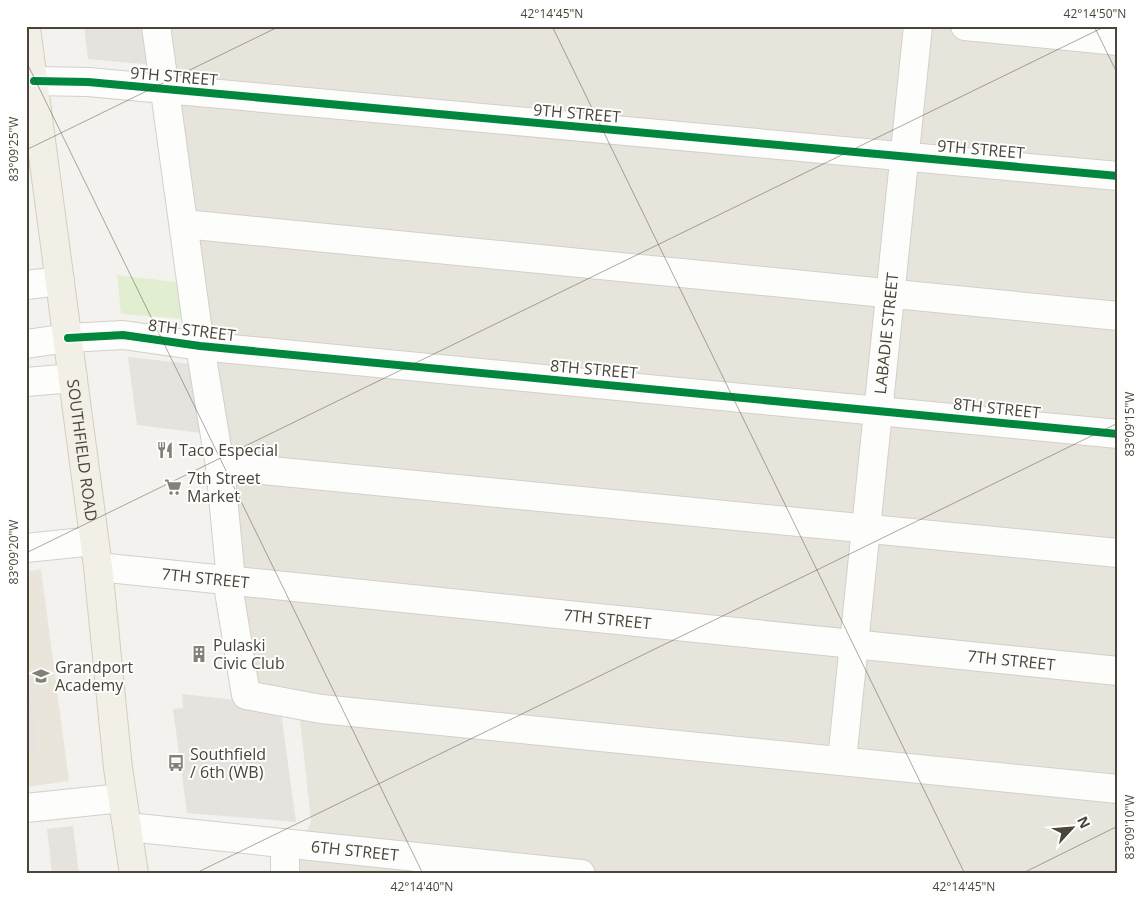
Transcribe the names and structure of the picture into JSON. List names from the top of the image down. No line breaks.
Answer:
{"streets":{"main road":["SOUTHFIELD ROAD"],"street":["9TH STREET","8TH STREET","LABADIE STREET","7TH STREET","6TH STREET"]},"crossings":[["9TH STREET","LABADIE STREET"],["9TH STREET","SOUTHFIELD ROAD"],["8TH STREET","LABADIE STREET"],["8TH STREET","SOUTHFIELD ROAD"],["LABADIE STREET","7TH STREET"],["SOUTHFIELD ROAD","7TH STREET"],["SOUTHFIELD ROAD","6TH STREET"]],"places":{"restaurant":["Taco Especial"],"supermarket":["7th Street Market"],"building":["Pulaski Civic Club"],"school or university":["Grandport Academy"],"bus stop":["Southfield / 6th (WB)"]},"north":"top right","coordinates":["42°14'45\"N","42°14'50\"N","83°09'25\"W","83°09'15\"W","83°09'20\"W","83°09'10\"W","42°14'40\"N"]}
